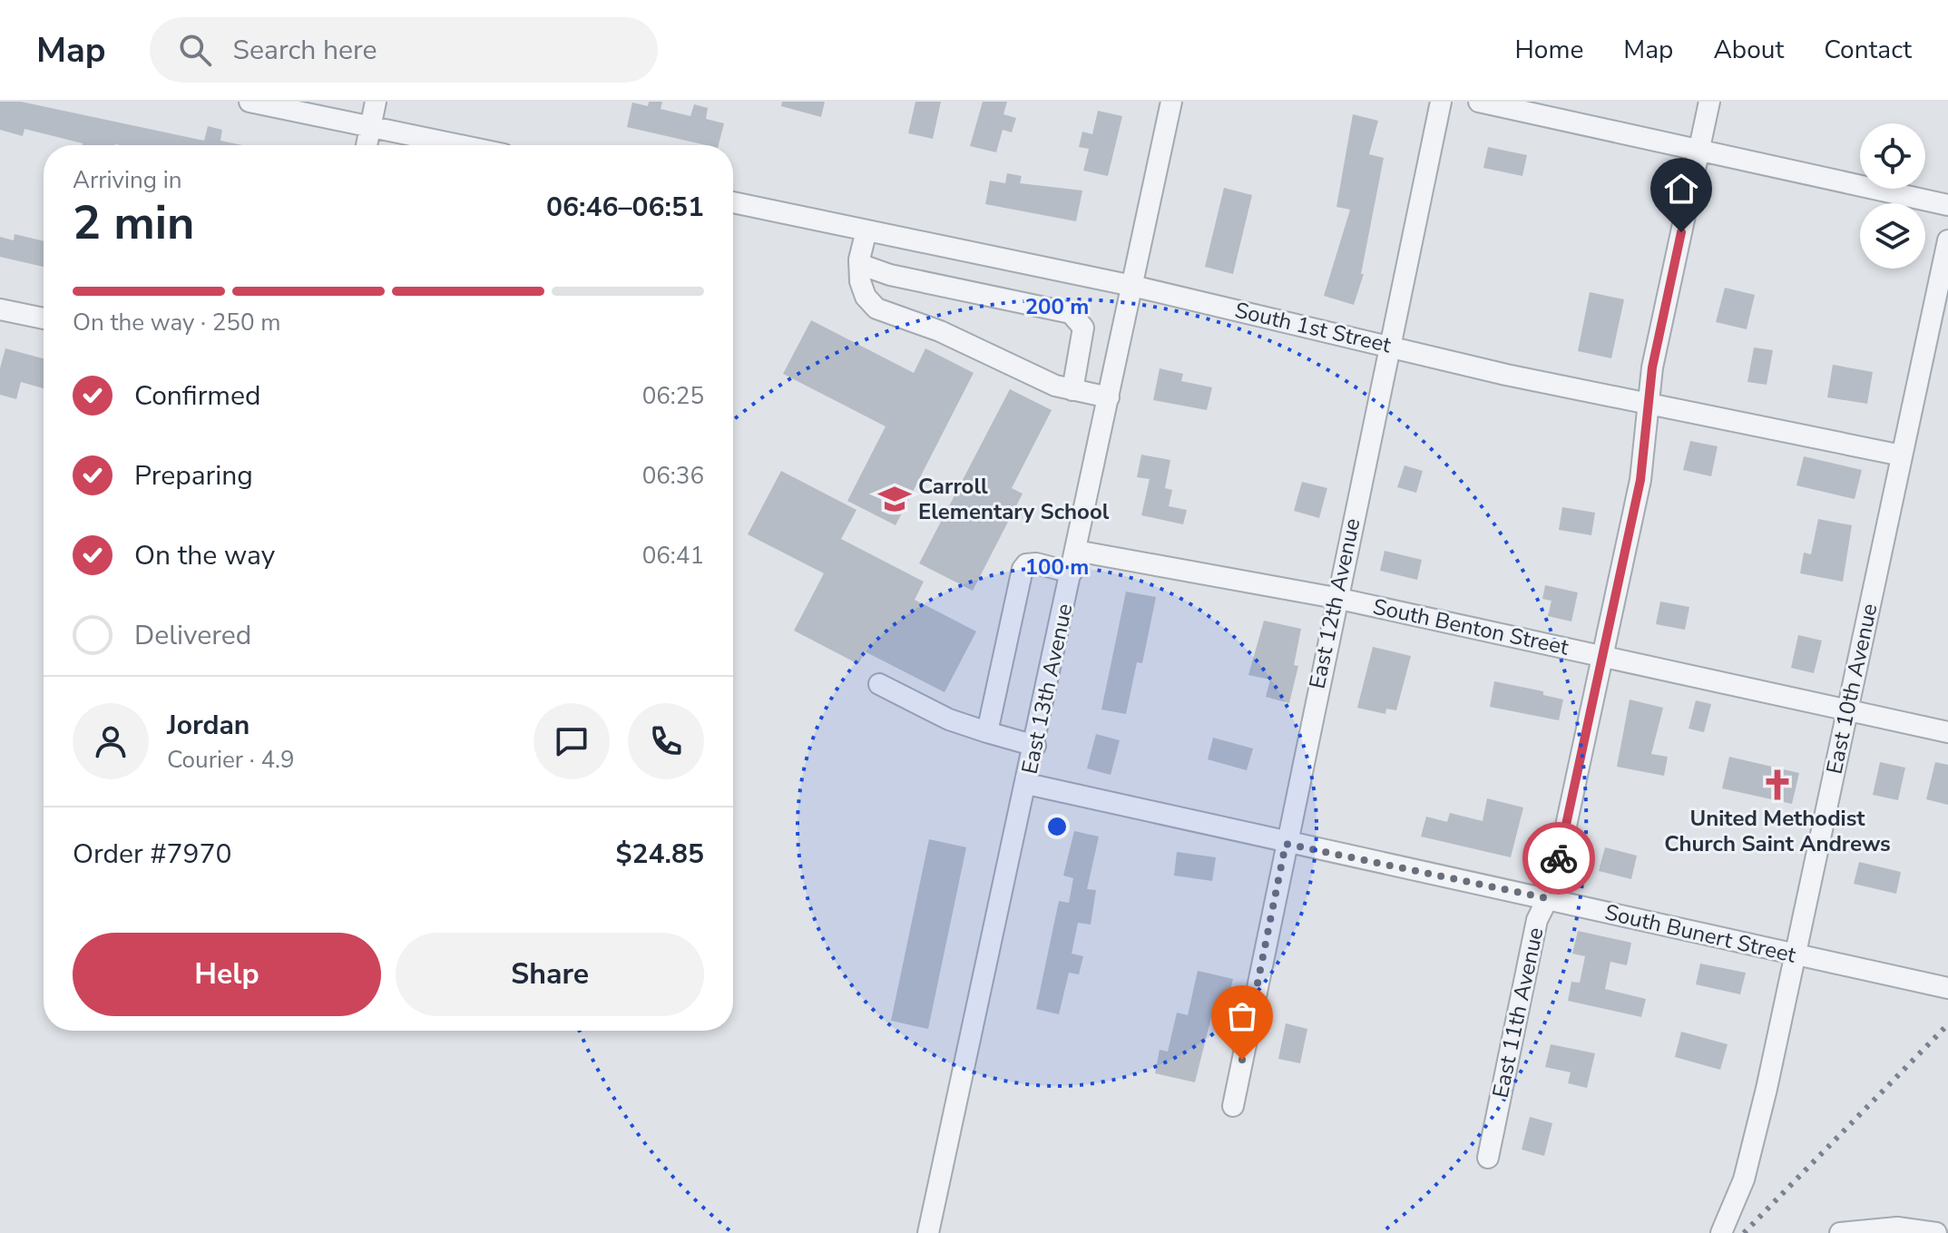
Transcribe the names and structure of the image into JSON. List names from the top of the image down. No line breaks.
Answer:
{"streets":{"street":["South 1st Street","East 12th Avenue","South Benton Street","East 13th Avenue","East 10th Avenue","South Bunert Street","East 11th Avenue"]},"crossings":[["South 1st Street","East 12th Avenue"],["South 1st Street","East 13th Avenue"],["South 1st Street","East 10th Avenue"],["South 1st Street","East 11th Avenue"],["East 12th Avenue","South Benton Street"],["East 12th Avenue","South Bunert Street"],["South Benton Street","East 13th Avenue"],["South Benton Street","East 10th Avenue"],["South Benton Street","East 11th Avenue"],["East 13th Avenue","South Bunert Street"],["East 10th Avenue","South Bunert Street"],["South Bunert Street","East 11th Avenue"]],"places":{"school or university":["Carroll Elementary School"],"church":["United Methodist Church Saint Andrews"]},"page":{"header":"Map","search":"Search here","nav":["Home","Map","About","Contact"],"heading":["2 min","Arriving in","06:46–06:51"],"panel":["Jordan","Courier · 4.9","Order #7970","$24.85"],"bar":"On the way · 250 m","list":[["Confirmed","06:25"],["Preparing","06:36"],["On the way","06:41"],"Delivered"],"buttons":["Help","Share"]},"rings":["200 m","100 m"]}
